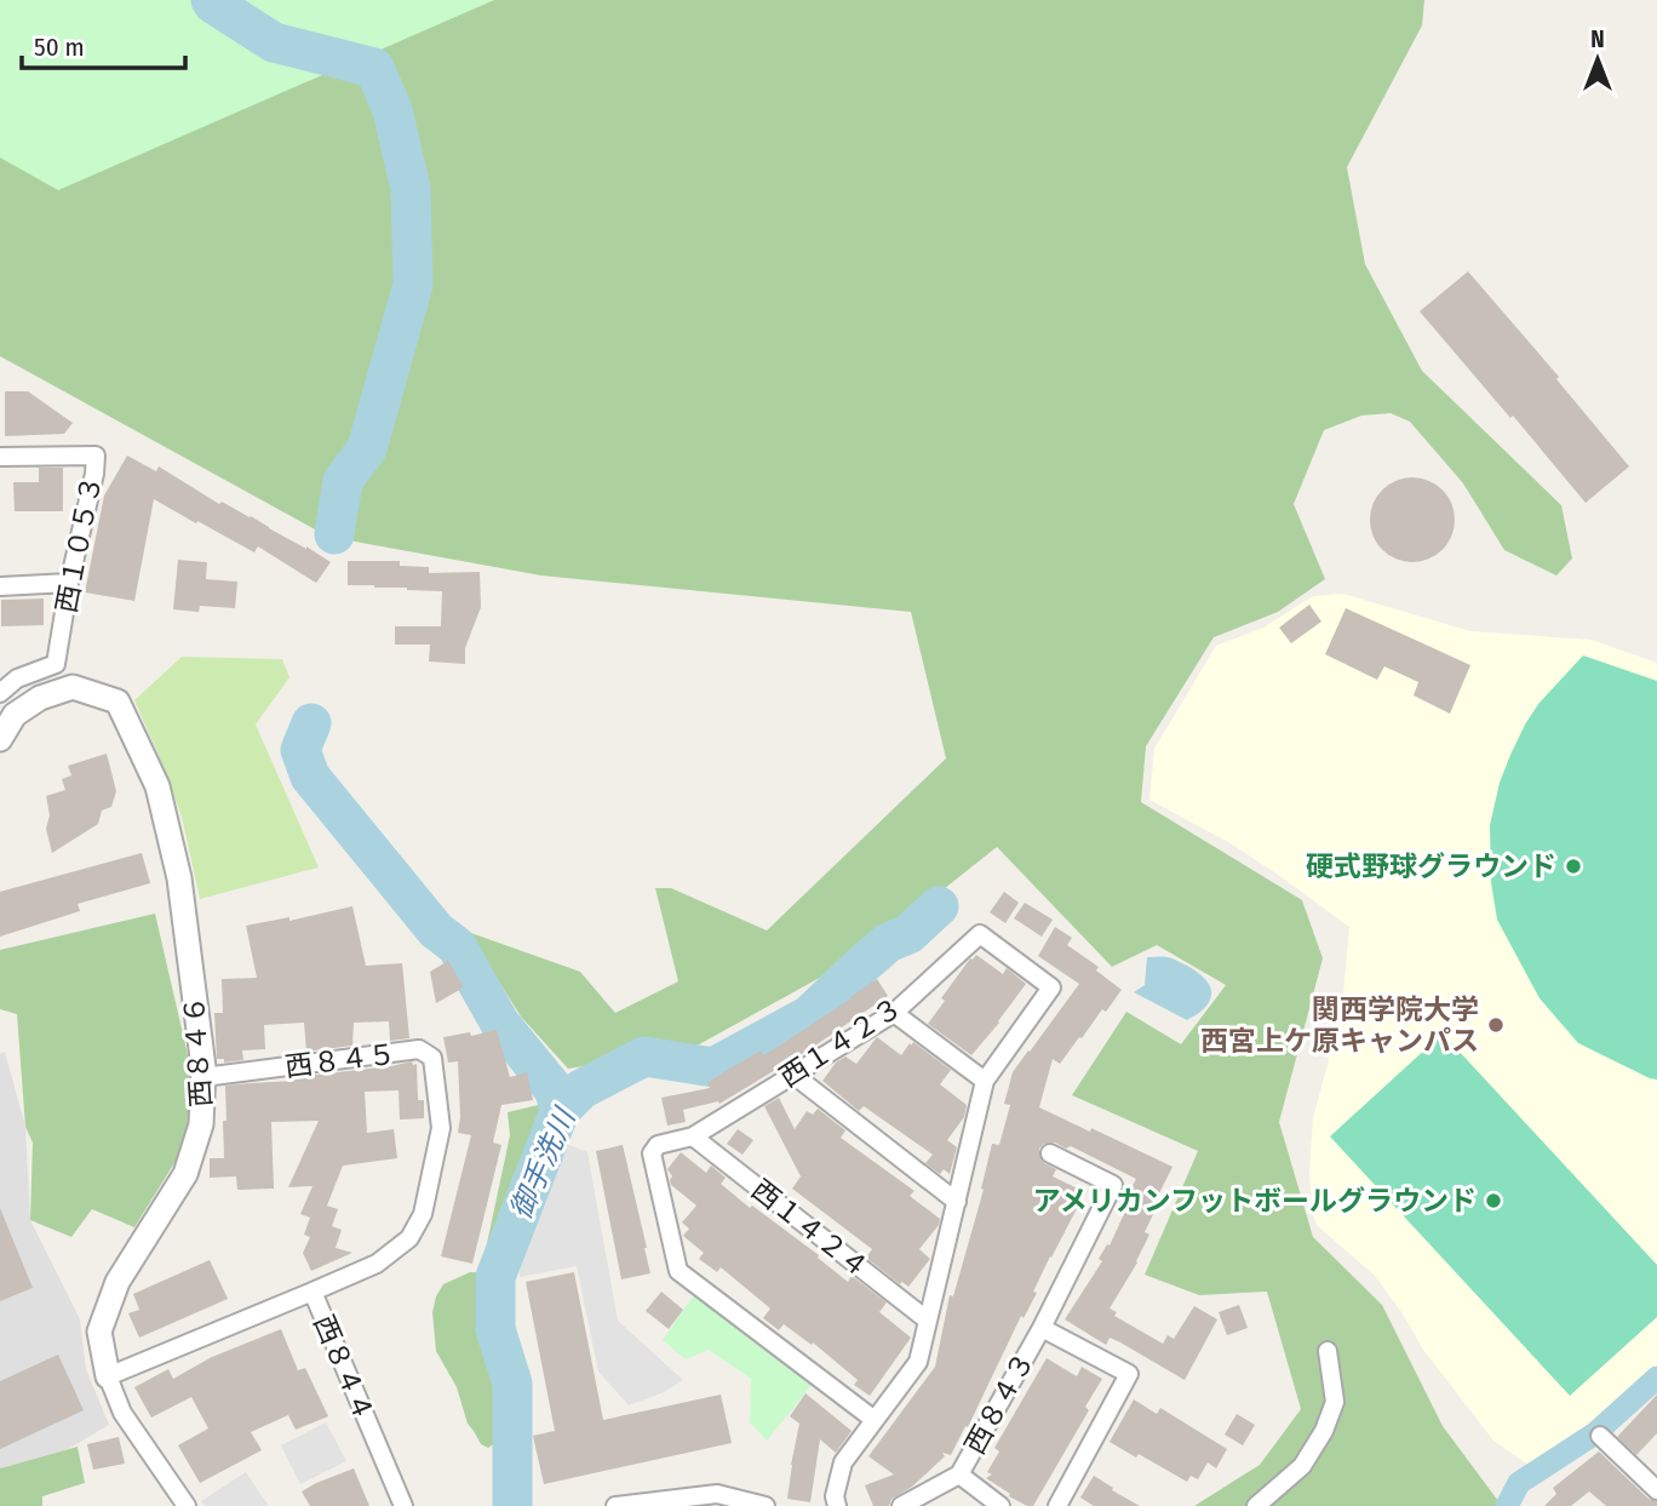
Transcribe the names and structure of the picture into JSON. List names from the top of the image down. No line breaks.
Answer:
{"streets":{"street":["西１０５３","西１４２３","西８４６","西８４５","西１４２４","西８４４","西８４３"]},"crossings":[["西１４２３","西１４２４"],["西８４６","西８４５"],["西８４６","西８４４"],["西８４５","西８４４"]],"water":["御手洗川"],"places":["硬式野球グラウンド","関西学院大学 西宮上ケ原キャンパス","アメリカンフットボールグラウンド"],"scale_bar":"50 m","north":"top"}
